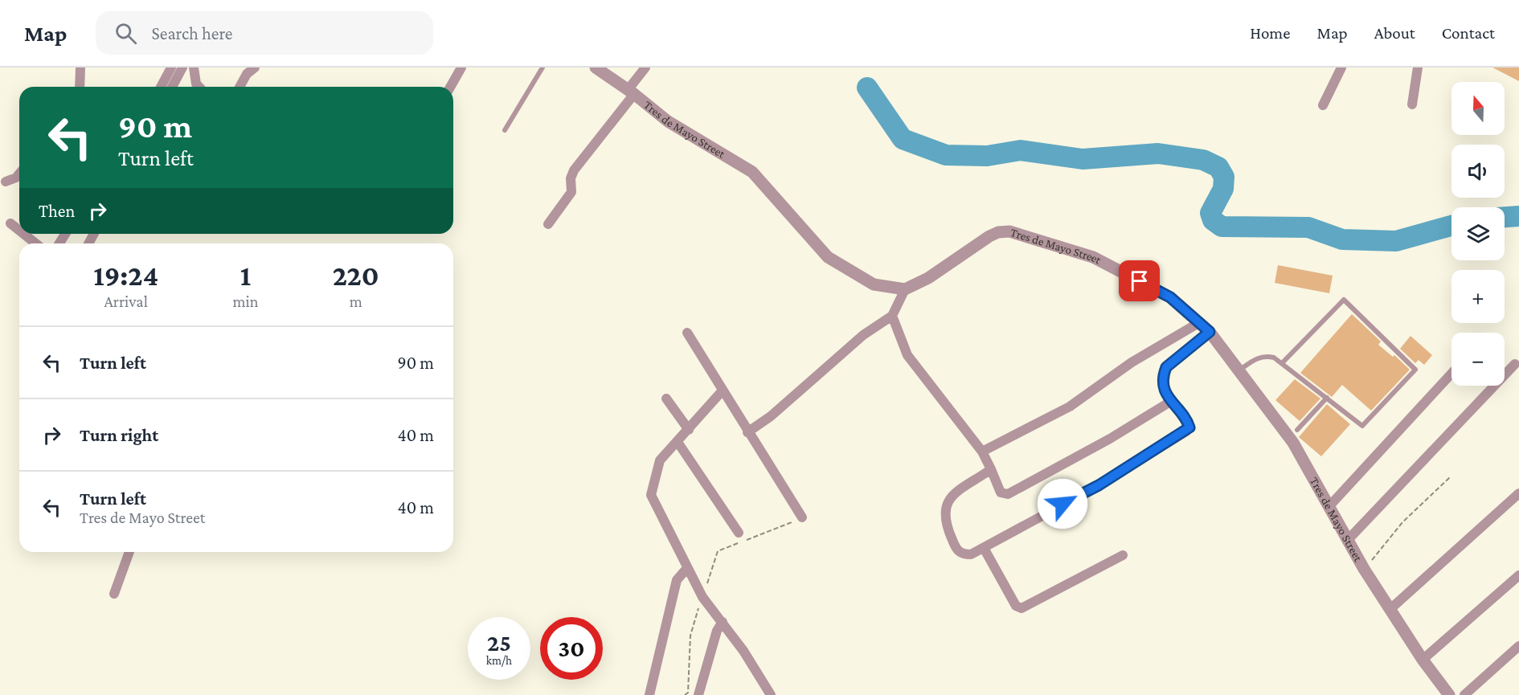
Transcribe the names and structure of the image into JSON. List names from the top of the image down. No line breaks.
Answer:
{"streets":{"street":["Tres de Mayo Street"]},"north":"top","page":{"header":"Map","search":"Search here","nav":["Home","Map","About","Contact"],"map_buttons":["+","−"],"turn":["90 m","Turn left"],"then":"Then","eta":["19:24","Arrival","1","min","220","m"],"list":[{"name":"Turn left","value":"90 m"},{"name":"Turn right","value":"40 m"},{"name":"Turn left","note":"Tres de Mayo Street","value":"40 m"}],"speed":"25 km/h","limit":"30"}}
